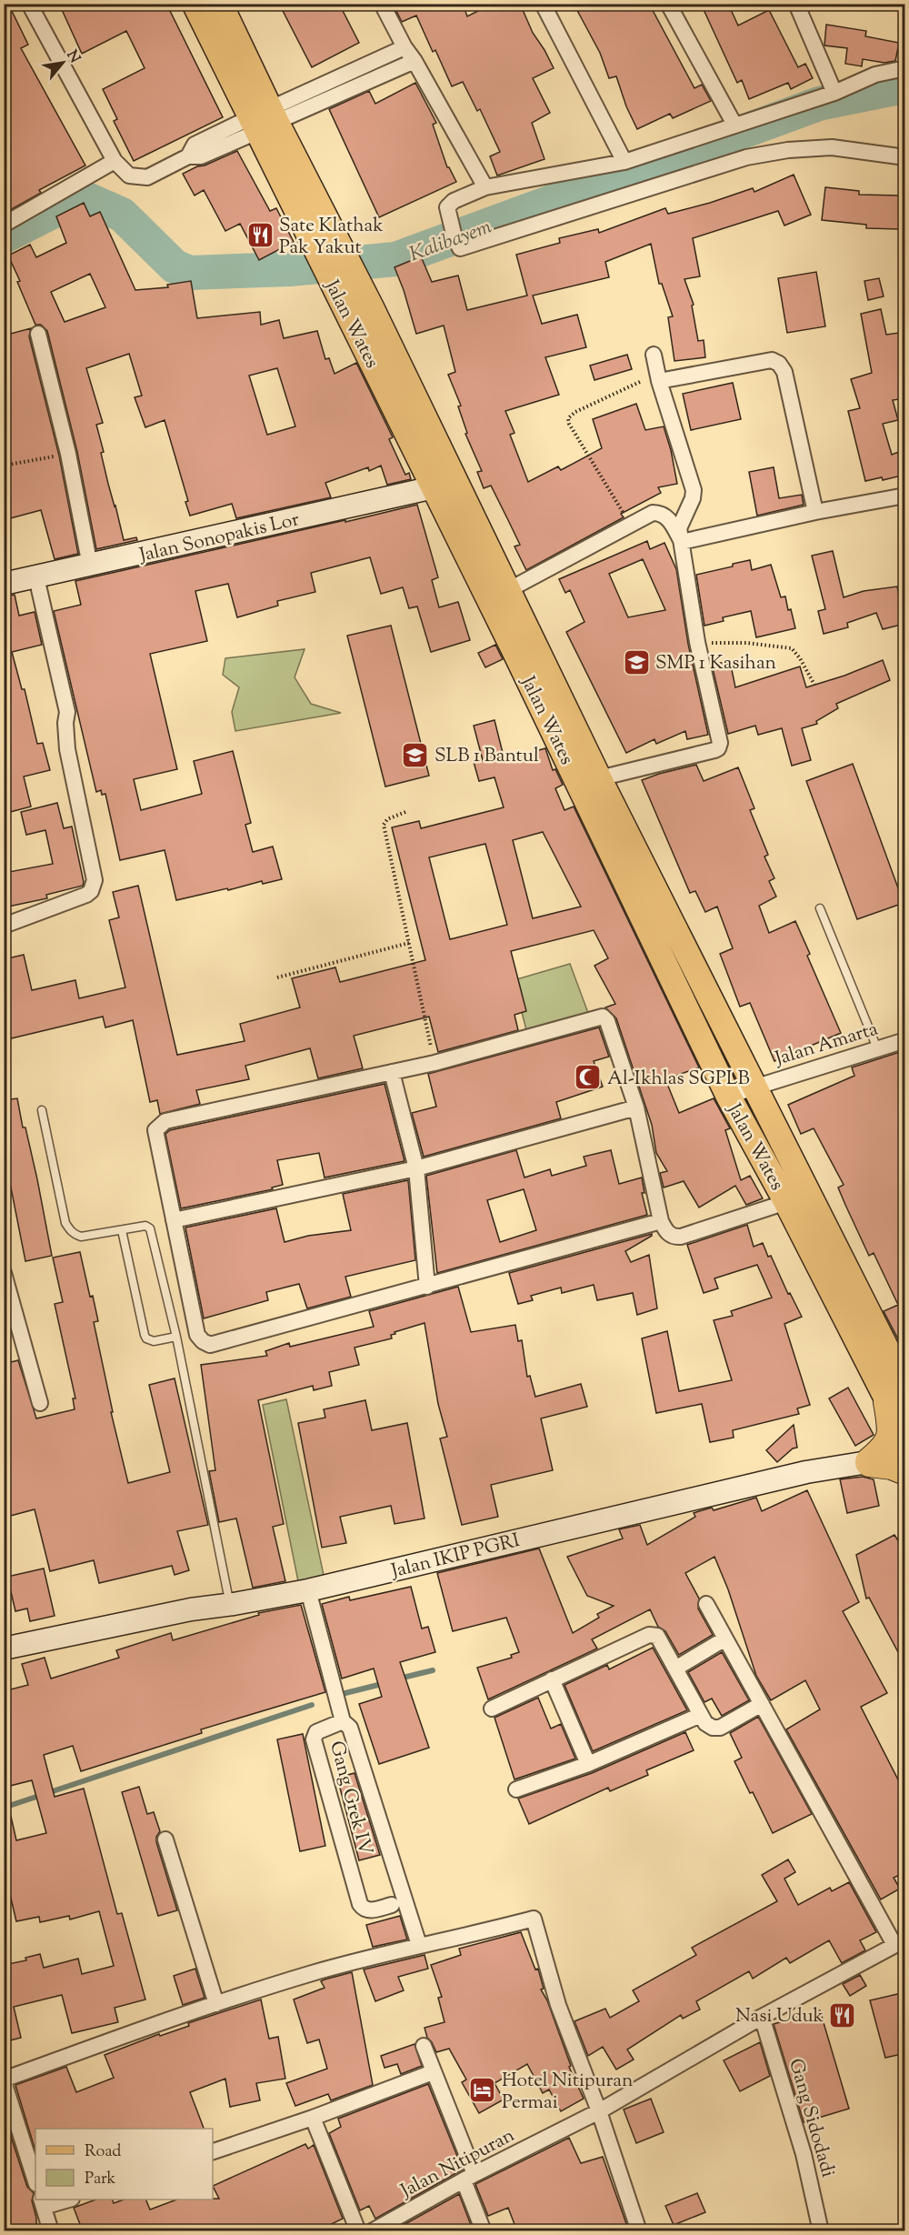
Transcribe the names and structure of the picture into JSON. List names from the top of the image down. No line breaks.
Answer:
{"streets":{"main road":["Jalan Wates","Jalan Sonopakis Lor","Jalan IKIP PGRI"],"street":["Jalan Amarta","Gang Grek IV","Gang Sidodadi","Jalan Nitipuran"]},"crossings":[["Jalan Wates","Jalan Sonopakis Lor"],["Jalan Wates","Jalan Amarta"],["Jalan IKIP PGRI","Gang Grek IV"],["Gang Sidodadi","Jalan Nitipuran"]],"water":["Kalibayem"],"places":{"restaurant":["Sate Klathak Pak Yakut","Nasi Uduk"],"school or university":["SMP 1 Kasihan","SLB 1 Bantul"],"mosque":["Al-Ikhlas SGPLB"],"hotel":["Hotel Nitipuran Permai"]},"legend":["Road","Park"],"north":"top right"}
